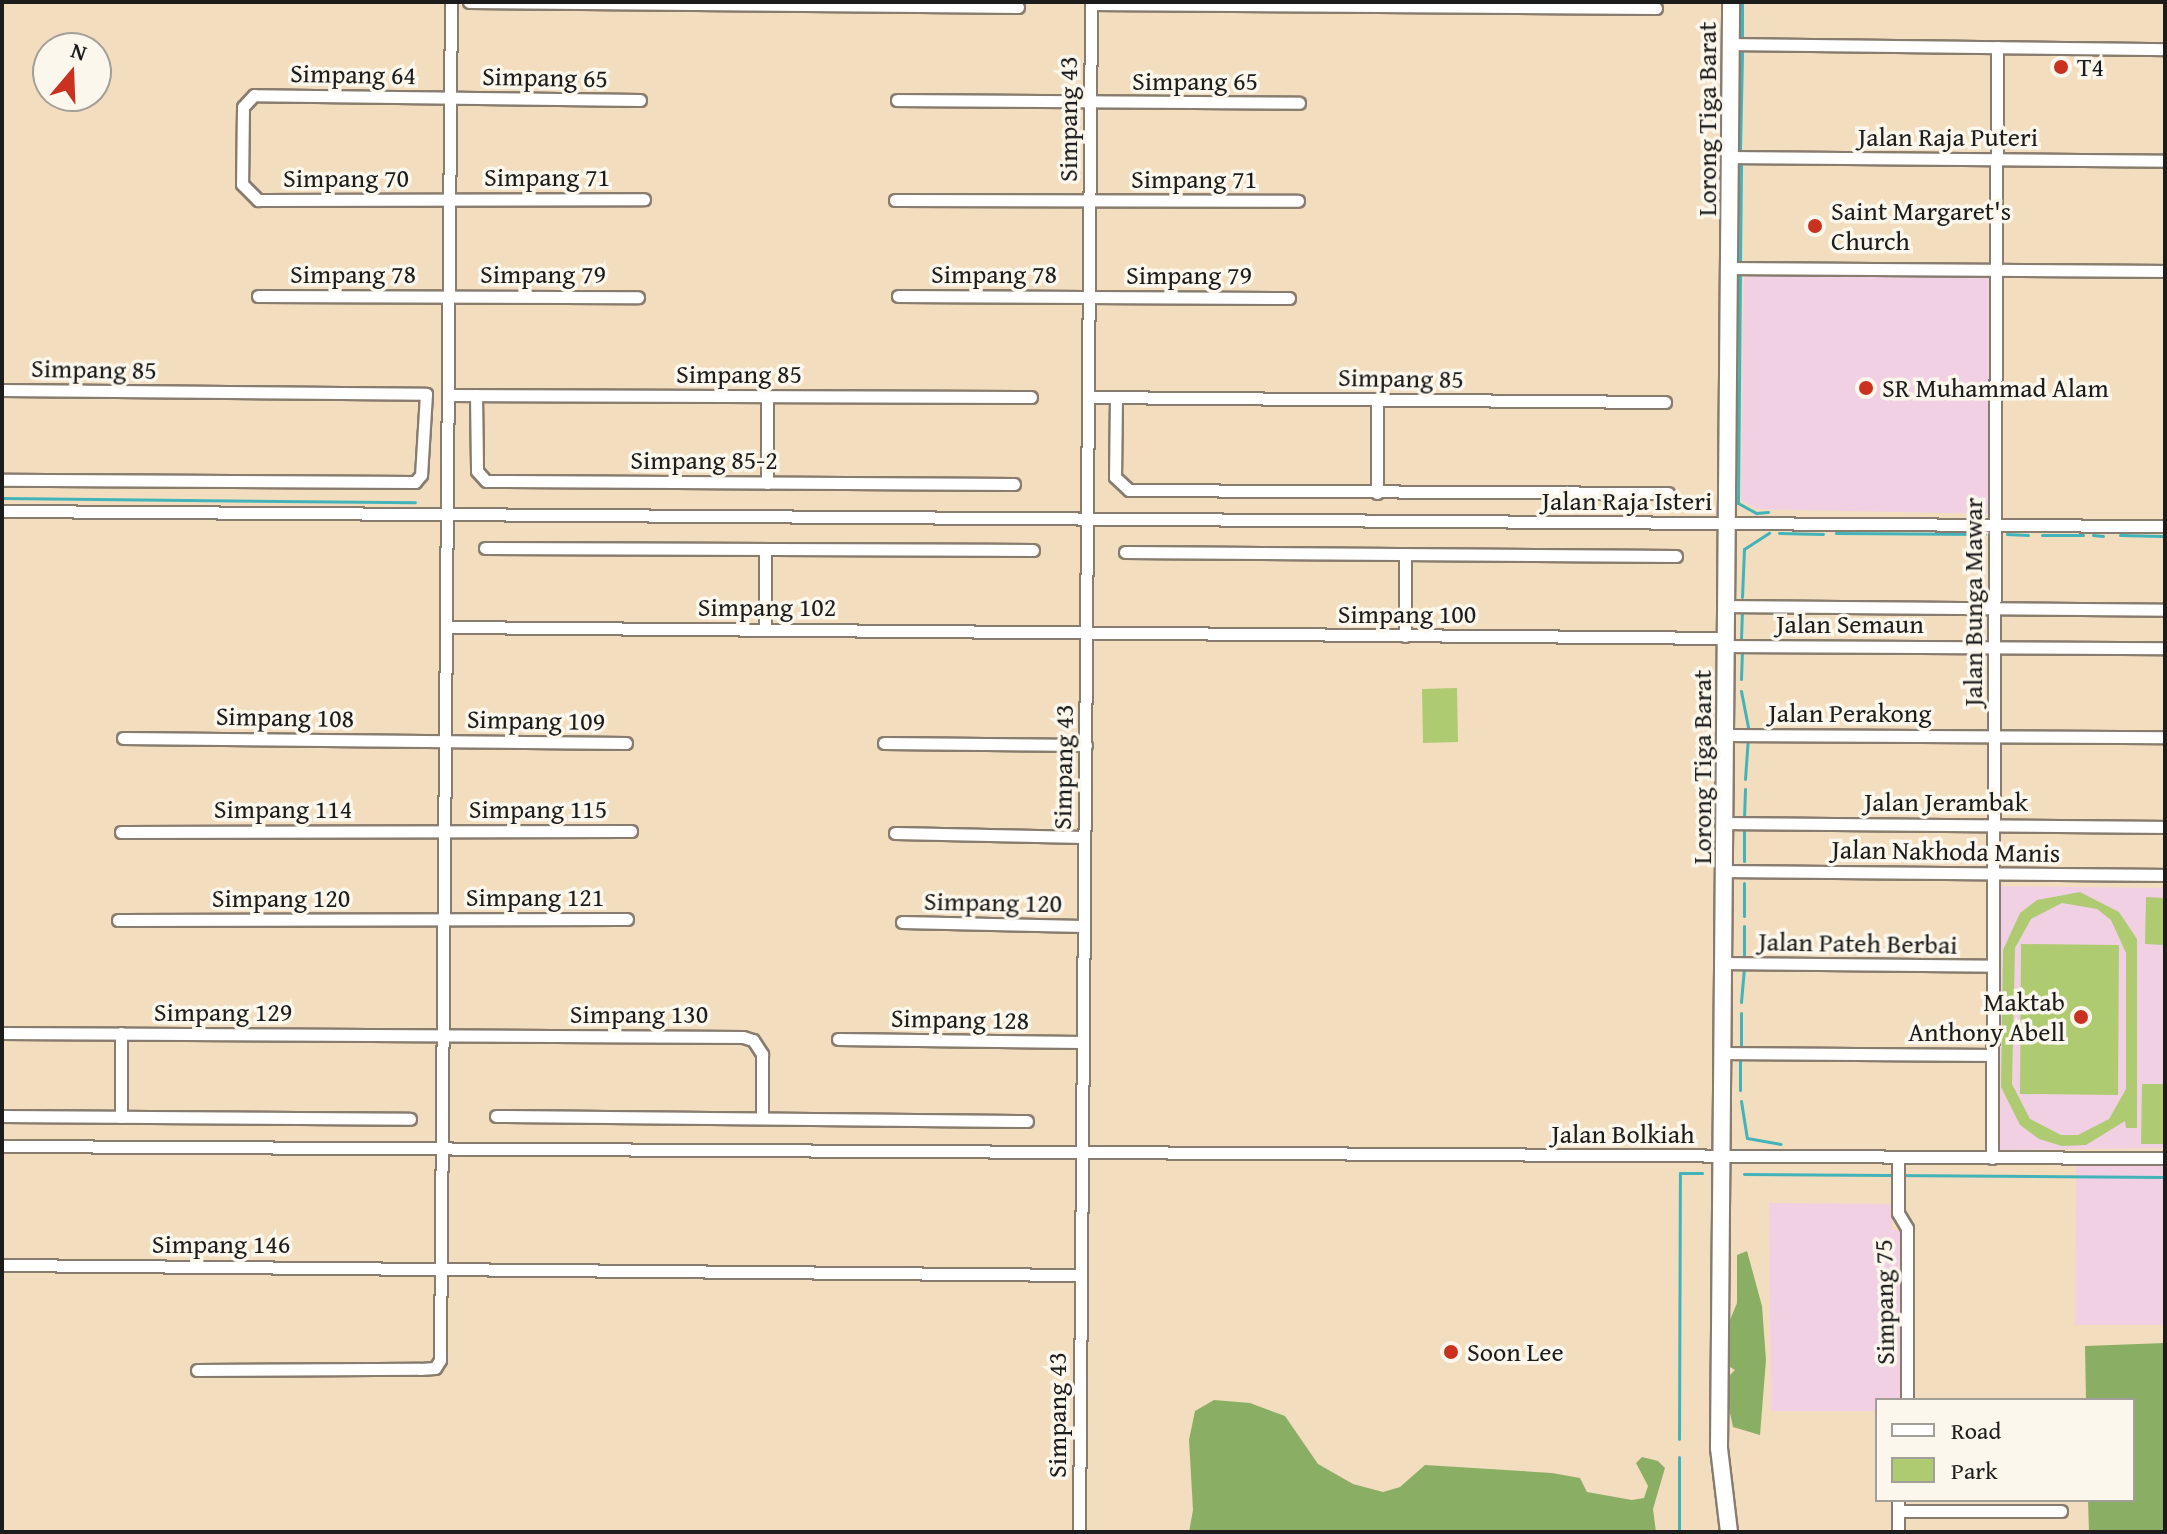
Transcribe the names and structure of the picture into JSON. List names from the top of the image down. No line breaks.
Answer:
{"streets":{"main road":["Lorong Tiga Barat"],"street":["Simpang 64","Simpang 65","Simpang 43","Jalan Raja Puteri","Simpang 71","Simpang 70","Simpang 78","Simpang 79","Simpang 85","Simpang 85-2","Jalan Raja Isteri","Jalan Bunga Mawar","Simpang 102","Simpang 100","Jalan Semaun","Jalan Perakong","Simpang 108","Simpang 109","Jalan Jerambak","Simpang 114","Simpang 115","Jalan Nakhoda Manis","Simpang 121","Simpang 120","Jalan Pateh Berbai","Simpang 129","Simpang 130","Simpang 128","Jalan Bolkiah","Simpang 146","Simpang 75"]},"crossings":[["Simpang 64","Simpang 65"],["Simpang 64","Simpang 70"],["Simpang 65","Simpang 43"],["Simpang 43","Simpang 71"],["Simpang 43","Simpang 78"],["Simpang 43","Simpang 79"],["Simpang 43","Simpang 85"],["Simpang 43","Jalan Raja Isteri"],["Simpang 43","Simpang 102"],["Simpang 43","Simpang 100"],["Simpang 43","Simpang 120"],["Simpang 43","Simpang 128"],["Simpang 43","Jalan Bolkiah"],["Simpang 43","Simpang 146"],["Lorong Tiga Barat","Jalan Raja Puteri"],["Lorong Tiga Barat","Jalan Raja Isteri"],["Lorong Tiga Barat","Simpang 100"],["Lorong Tiga Barat","Jalan Semaun"],["Lorong Tiga Barat","Jalan Perakong"],["Lorong Tiga Barat","Jalan Jerambak"],["Lorong Tiga Barat","Jalan Nakhoda Manis"],["Lorong Tiga Barat","Jalan Pateh Berbai"],["Lorong Tiga Barat","Jalan Bolkiah"],["Jalan Raja Puteri","Jalan Bunga Mawar"],["Simpang 71","Simpang 70"],["Simpang 78","Simpang 79"],["Simpang 85","Simpang 85-2"],["Jalan Raja Isteri","Jalan Bunga Mawar"],["Jalan Bunga Mawar","Jalan Semaun"],["Jalan Bunga Mawar","Jalan Perakong"],["Jalan Bunga Mawar","Jalan Jerambak"],["Jalan Bunga Mawar","Jalan Nakhoda Manis"],["Jalan Bunga Mawar","Jalan Pateh Berbai"],["Jalan Bunga Mawar","Jalan Bolkiah"],["Simpang 102","Simpang 100"],["Simpang 100","Jalan Semaun"],["Simpang 108","Simpang 109"],["Simpang 114","Simpang 115"],["Simpang 121","Simpang 120"],["Simpang 129","Simpang 130"],["Jalan Bolkiah","Simpang 75"]],"places":["T4","Saint Margaret's Church","SR Muhammad Alam","Maktab Anthony Abell","Soon Lee"],"legend":["Road","Park"],"north":"top"}
